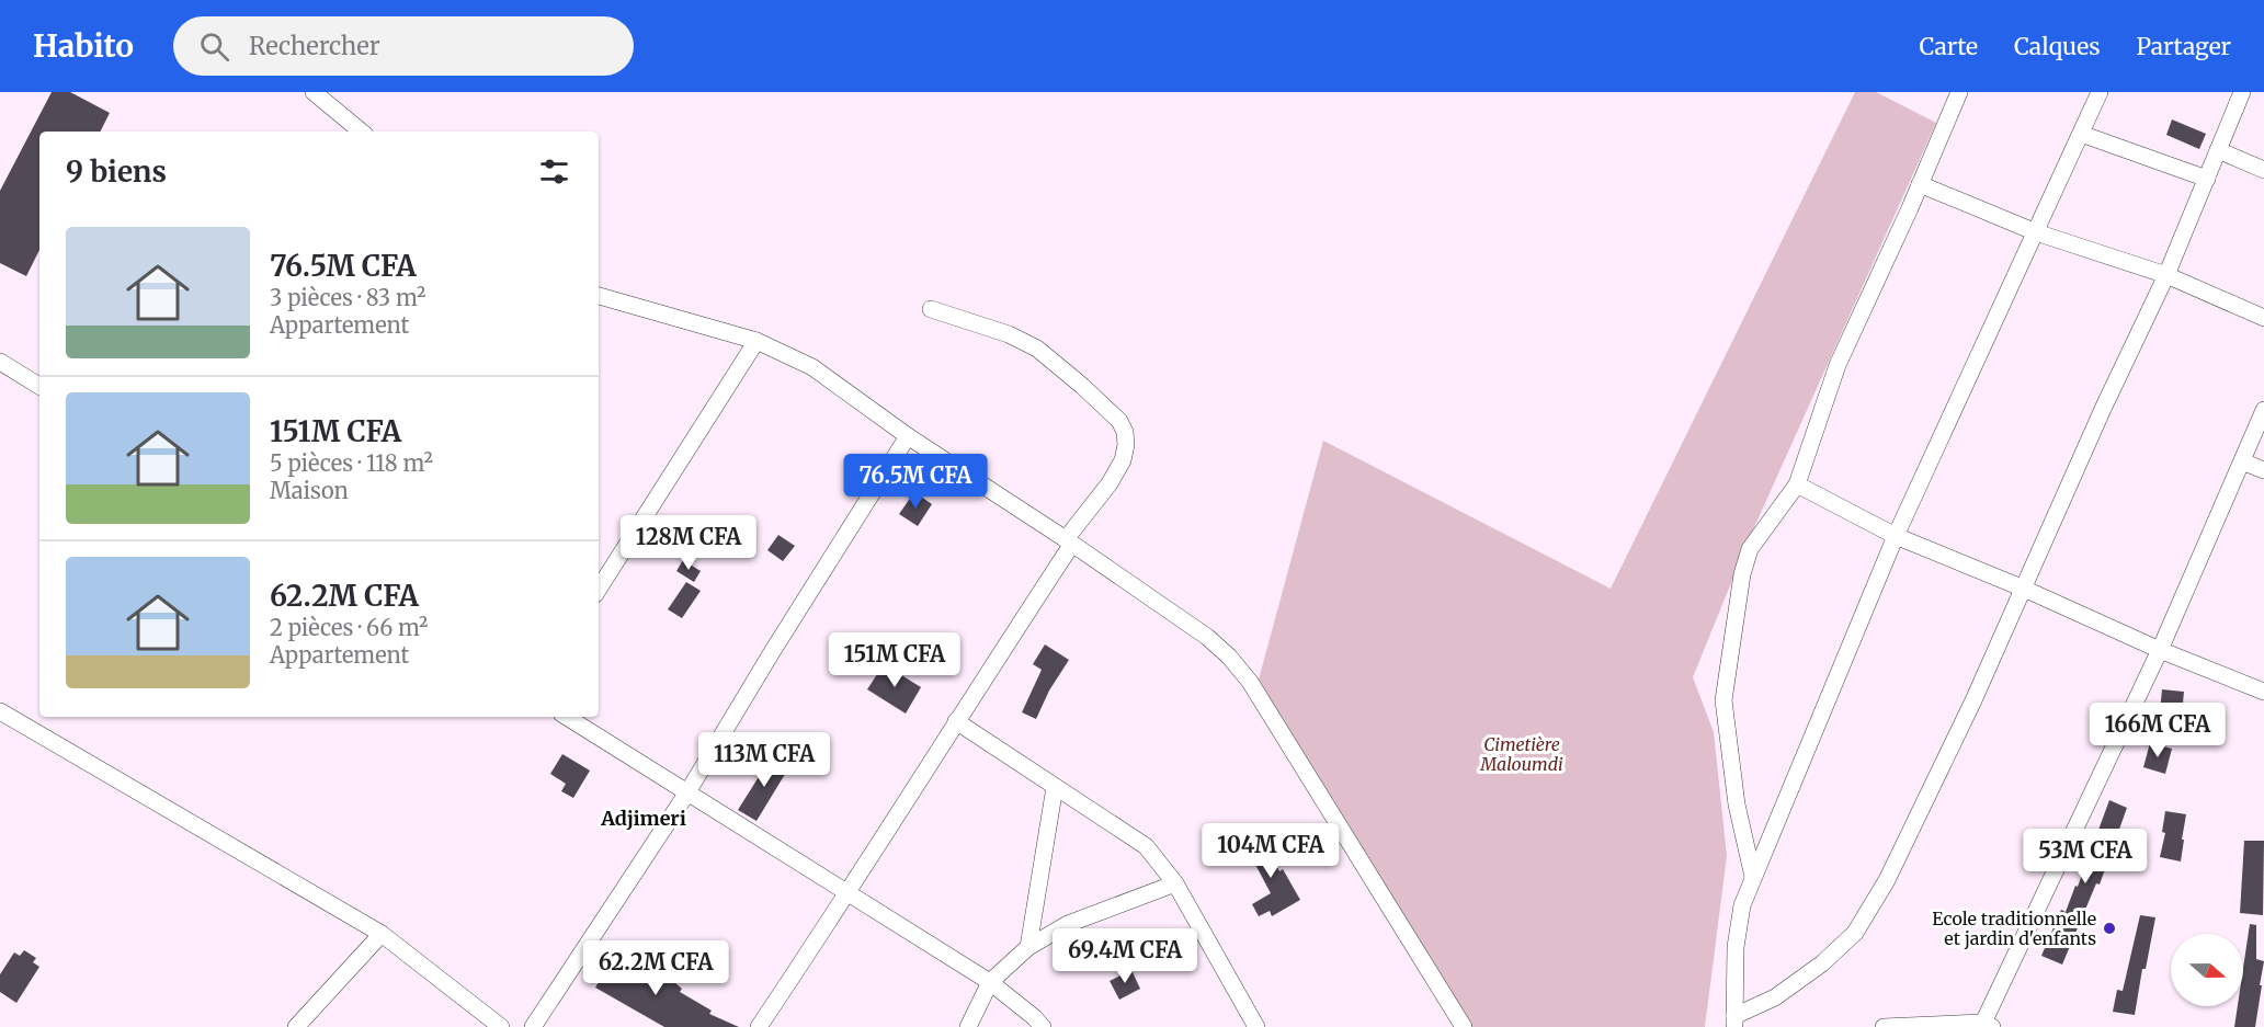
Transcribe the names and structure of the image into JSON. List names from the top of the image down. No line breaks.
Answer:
{"districts":["Adjimeri"],"parks":["Cimetière Maloumdi"],"places":["Ecole traditionnelle et jardin d'enfants"],"north":"right","page":{"header":"Habito","search":"Rechercher","nav":["Carte","Calques","Partager"],"heading":"9 biens","list":[{"name":"76.5M CFA","note":"3 pièces · 83 m² · Appartement"},{"name":"151M CFA","note":"5 pièces · 118 m² · Maison"},{"name":"62.2M CFA","note":"2 pièces · 66 m² · Appartement"}],"price":["76.5M CFA","128M CFA","151M CFA","166M CFA","113M CFA","104M CFA","53M CFA","69.4M CFA","62.2M CFA"]}}
